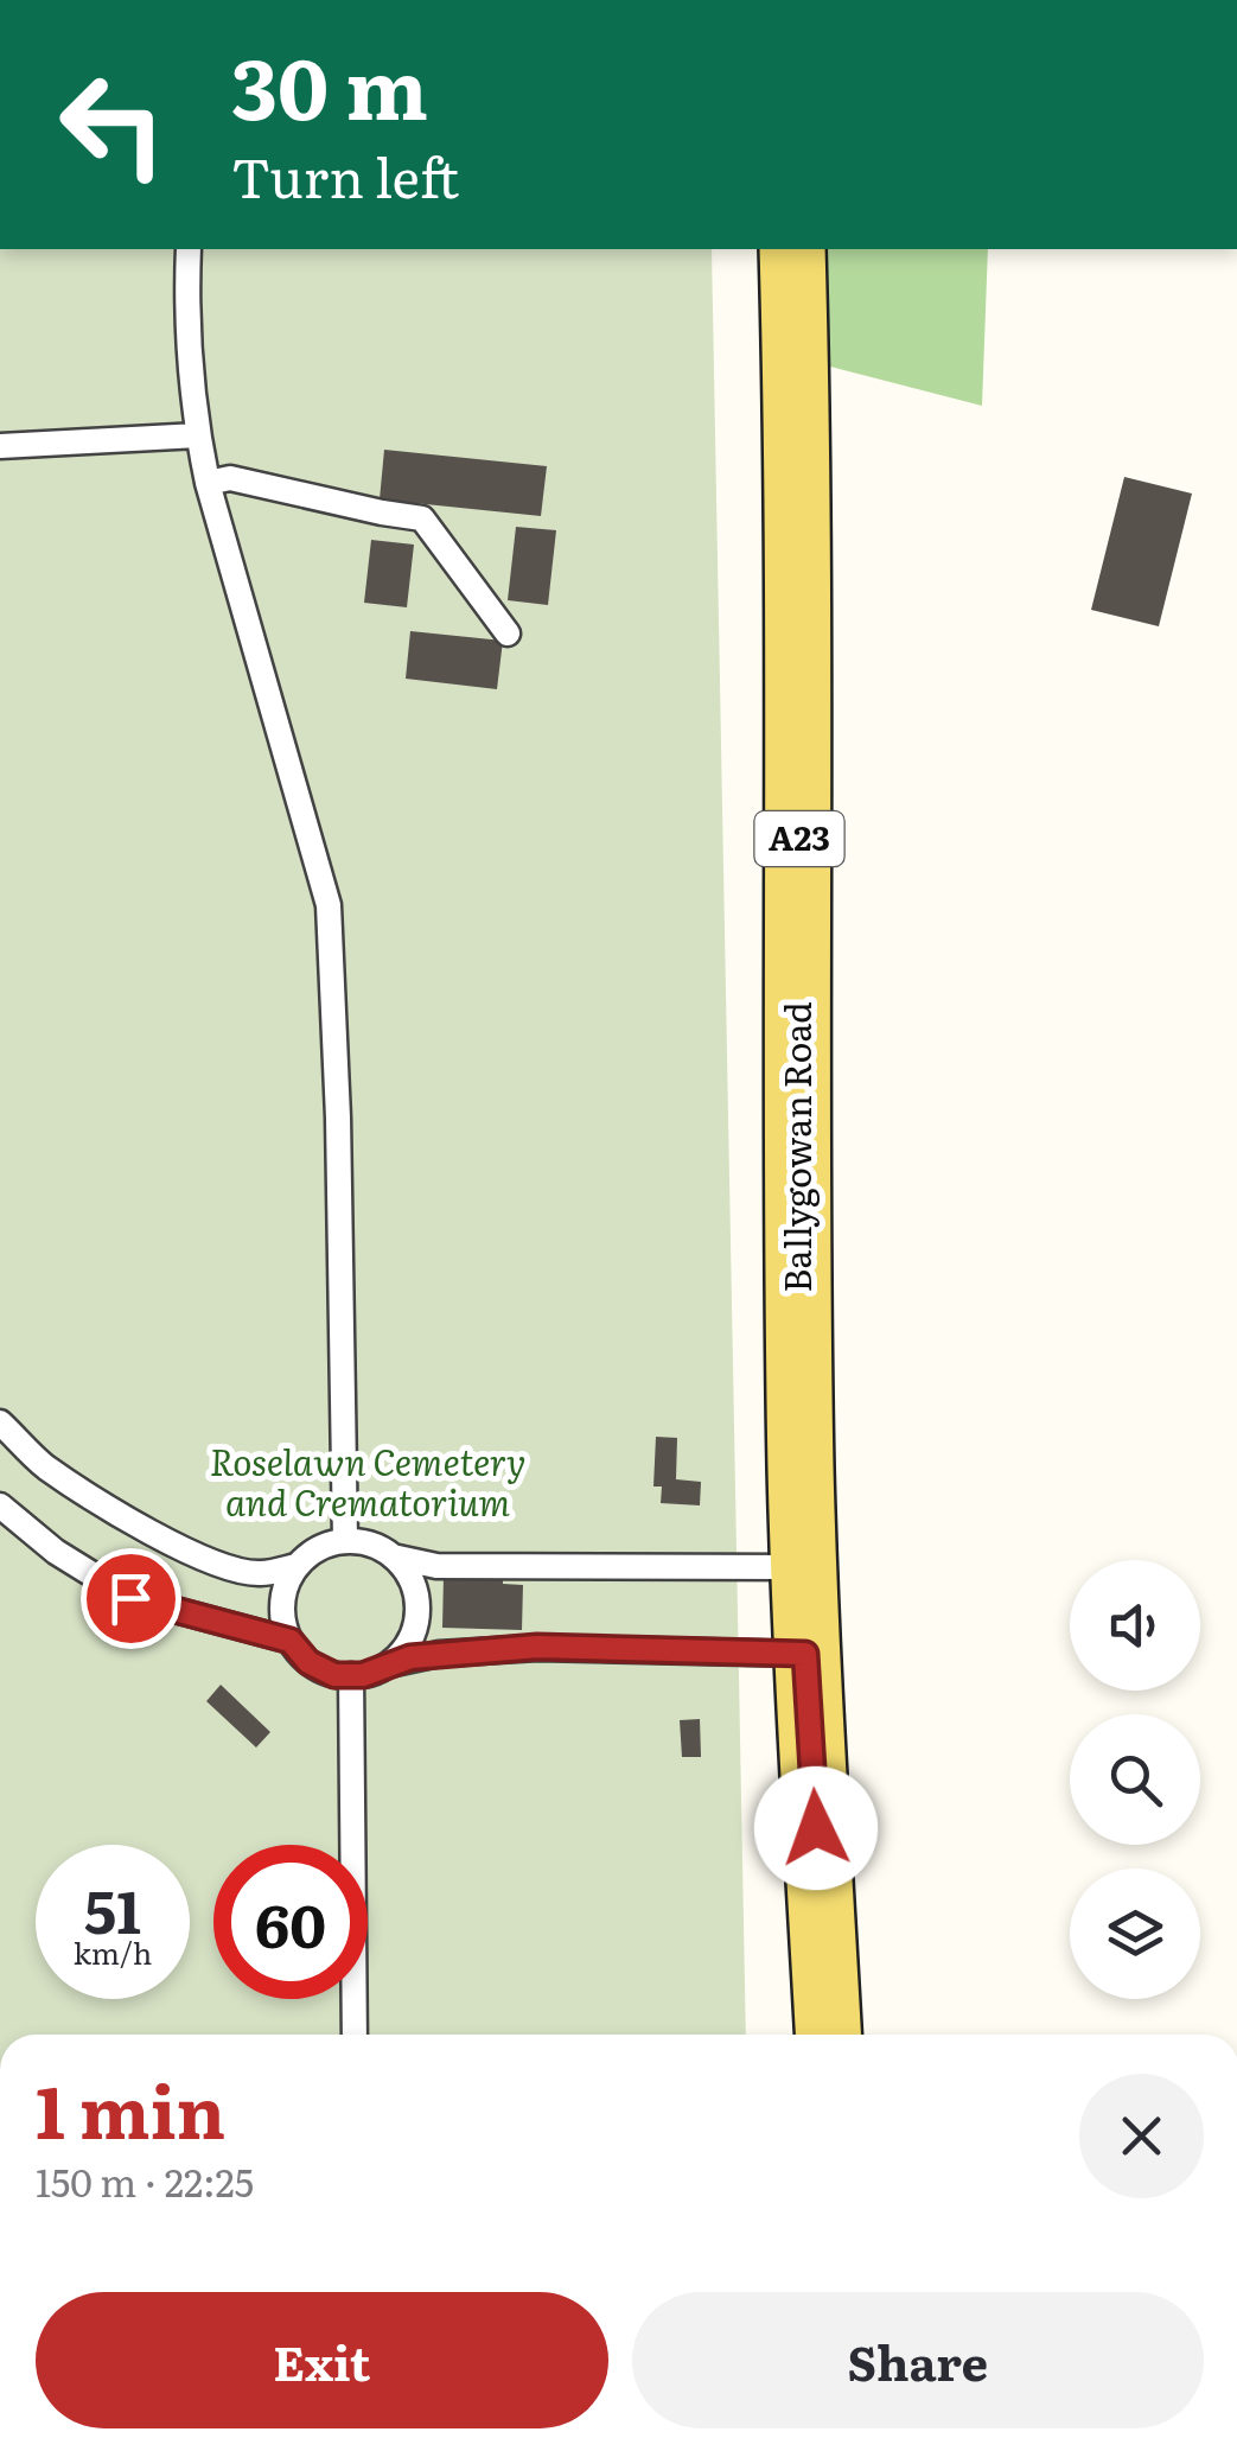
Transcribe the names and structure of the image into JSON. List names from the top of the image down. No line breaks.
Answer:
{"streets":{"main road":["A23","Ballygowan Road"]},"parks":["Roselawn Cemetery and Crematorium"],"page":{"turn":["30 m","Turn left"],"speed":"51 km/h","limit":"60","heading":["1 min","150 m · 22:25"],"buttons":["Exit","Share"]}}
